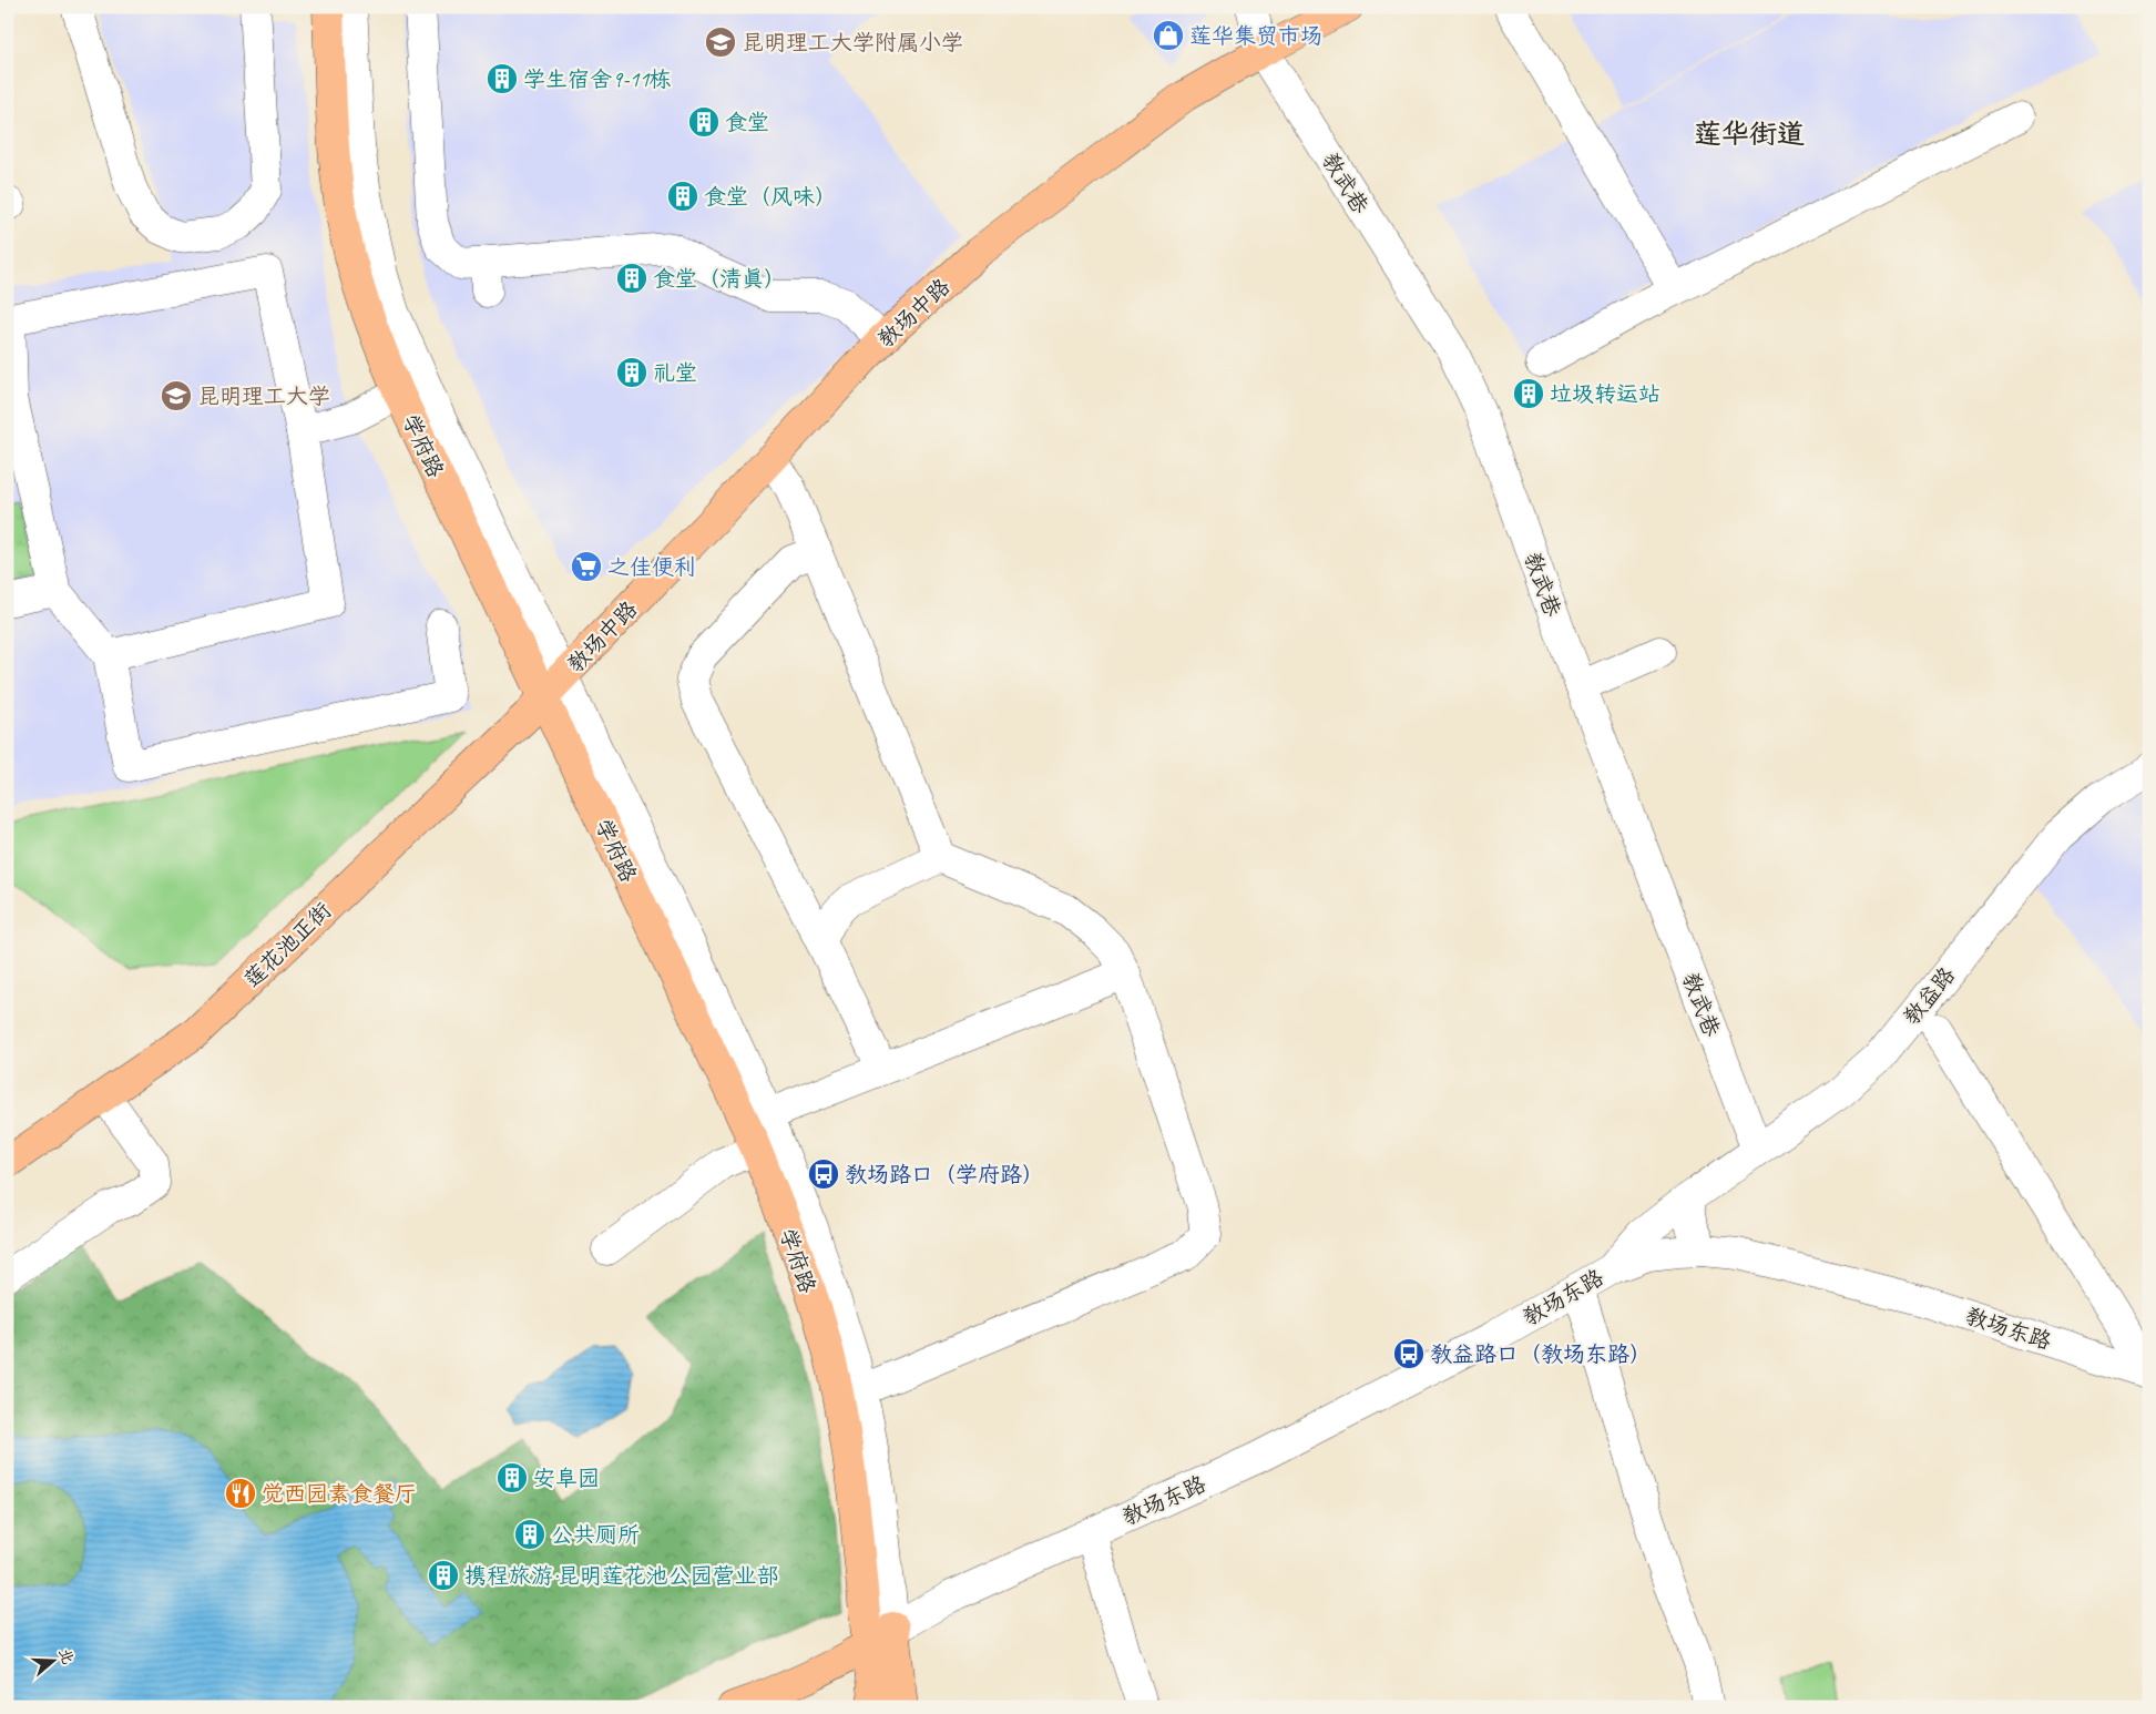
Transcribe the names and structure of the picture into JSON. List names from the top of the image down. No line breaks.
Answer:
{"streets":{"main road":["教场中路","学府路","莲花池正街"],"street":["教武巷","教益路","教场东路"]},"crossings":[["教武巷","教场中路"],["教武巷","教益路"],["教场中路","学府路"],["教场中路","莲花池正街"],["学府路","莲花池正街"],["学府路","教场东路"],["教益路","教场东路"]],"districts":["莲华街道"],"places":{"shop":["莲华集贸市场"],"school or university":["昆明理工大学附属小学","昆明理工大学"],"building":["学生宿舍9-11栋","食堂","食堂（风味）","食堂（清真）","礼堂","垃圾转运站","安阜园","公共厕所","携程旅游·昆明莲花池公园营业部"],"supermarket":["之佳便利"],"bus stop":["教场路口（学府路）","教益路口（教场东路）"],"restaurant":["觉西园素食餐厅"]},"north":"right"}
